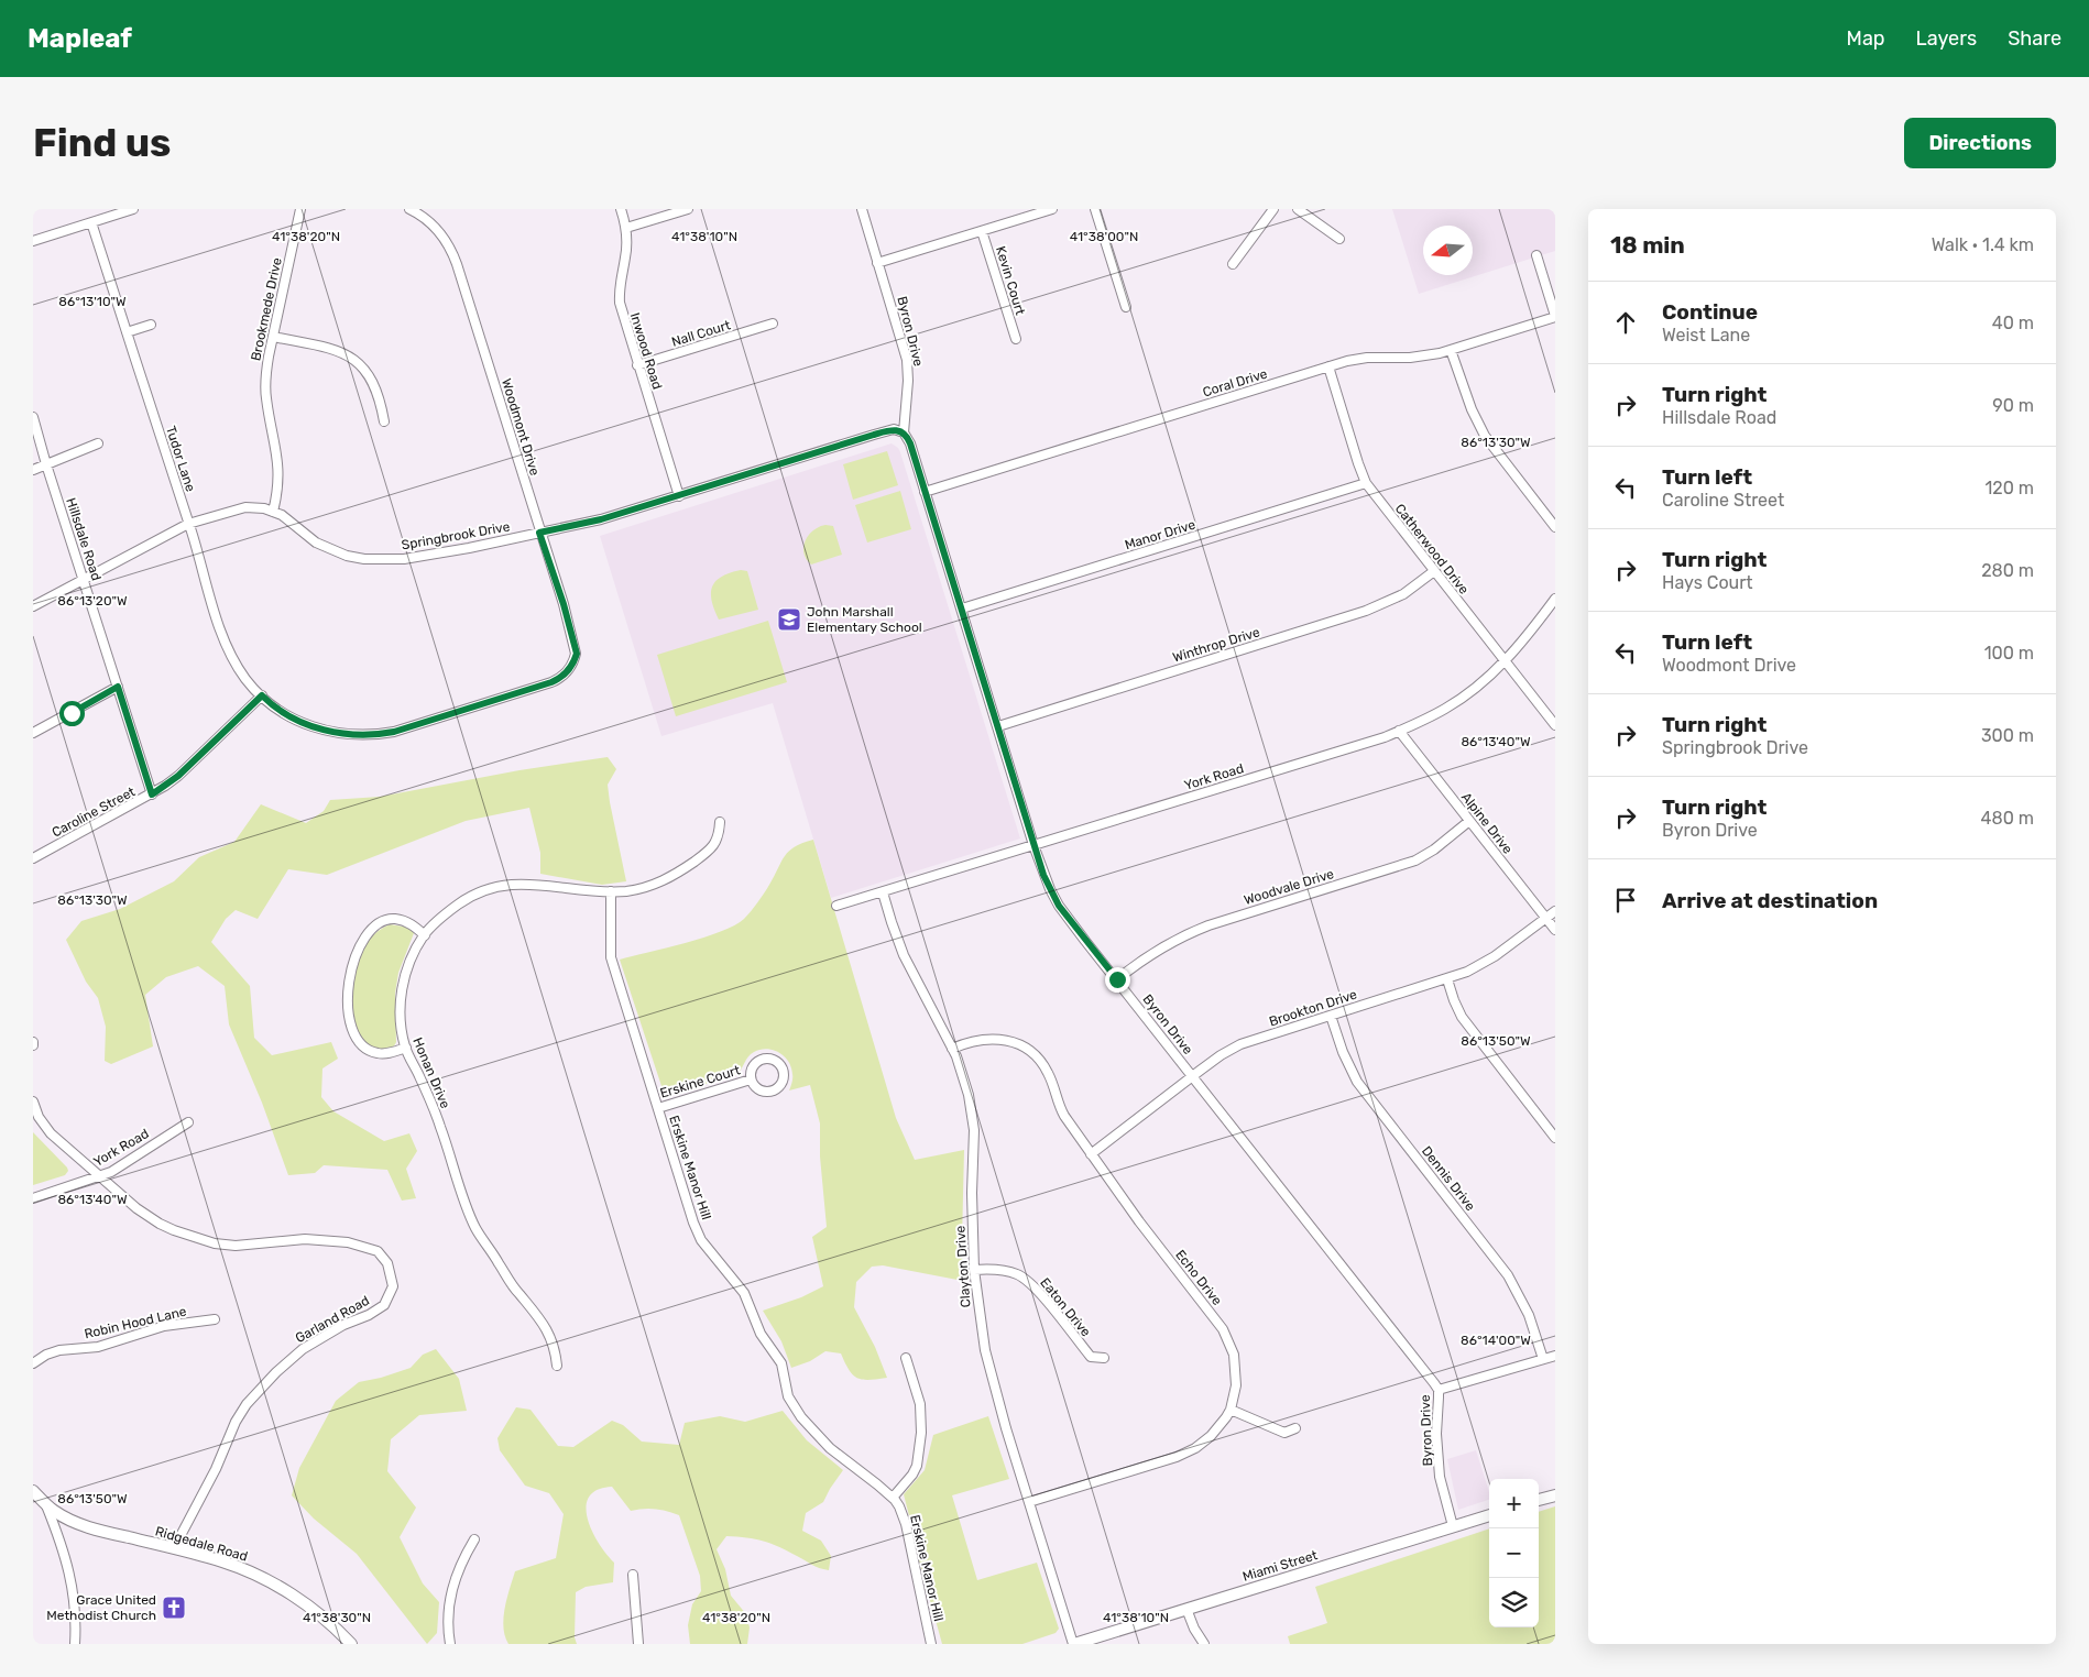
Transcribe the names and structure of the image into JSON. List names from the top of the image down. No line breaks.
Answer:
{"streets":{"street":["Kevin Court","Brookmede Drive","Byron Drive","Nall Court","Inwood Road","Coral Drive","Woodmont Drive","Tudor Lane","Manor Drive","Springbrook Drive","Hillsdale Road","Catherwood Drive","Winthrop Drive","York Road","Caroline Street","Alpine Drive","Woodvale Drive","Brookton Drive","Honan Drive","Erskine Court","Erskine Manor Hill","Dennis Drive","Clayton Drive","Echo Drive","Eaton Drive","Garland Road","Robin Hood Lane","Ridgedale Road","Miami Street"]},"crossings":[["Brookmede Drive","Springbrook Drive"],["Byron Drive","Coral Drive"],["Byron Drive","Manor Drive"],["Byron Drive","Springbrook Drive"],["Byron Drive","Winthrop Drive"],["Byron Drive","York Road"],["Byron Drive","Woodvale Drive"],["Byron Drive","Brookton Drive"],["Byron Drive","Miami Street"],["Nall Court","Inwood Road"],["Inwood Road","Springbrook Drive"],["Coral Drive","Catherwood Drive"],["Woodmont Drive","Tudor Lane"],["Woodmont Drive","Springbrook Drive"],["Tudor Lane","Springbrook Drive"],["Tudor Lane","Caroline Street"],["Manor Drive","Catherwood Drive"],["Springbrook Drive","Hillsdale Road"],["Hillsdale Road","Caroline Street"],["Catherwood Drive","Winthrop Drive"],["Catherwood Drive","York Road"],["York Road","Alpine Drive"],["York Road","Clayton Drive"],["York Road","Garland Road"],["Alpine Drive","Woodvale Drive"],["Alpine Drive","Brookton Drive"],["Brookton Drive","Dennis Drive"],["Brookton Drive","Echo Drive"],["Honan Drive","Erskine Manor Hill"],["Erskine Court","Erskine Manor Hill"],["Clayton Drive","Echo Drive"],["Clayton Drive","Eaton Drive"],["Clayton Drive","Miami Street"],["Garland Road","Ridgedale Road"]],"places":{"school or university":["John Marshall Elementary School"],"church":["Grace United Methodist Church"]},"north":"left","page":{"header":"Mapleaf","nav":["Map","Layers","Share"],"buttons":"Directions","title":"Find us","heading":["18 min","Walk · 1.4 km"],"list":[["Continue","Weist Lane","40 m"],["Turn right","Hillsdale Road","90 m"],["Turn left","Caroline Street","120 m"],["Turn right","Hays Court","280 m"],["Turn left","Woodmont Drive","100 m"],["Turn right","Springbrook Drive","300 m"],["Turn right","Byron Drive","480 m"],"Arrive at destination"],"map_buttons":["+","−"]},"coordinates":["41°38'20\"N","41°38'10\"N","41°38'00\"N","86°13'10\"W","86°13'30\"W","86°13'20\"W","86°13'40\"W","86°13'50\"W","86°14'00\"W","41°38'30\"N"]}
